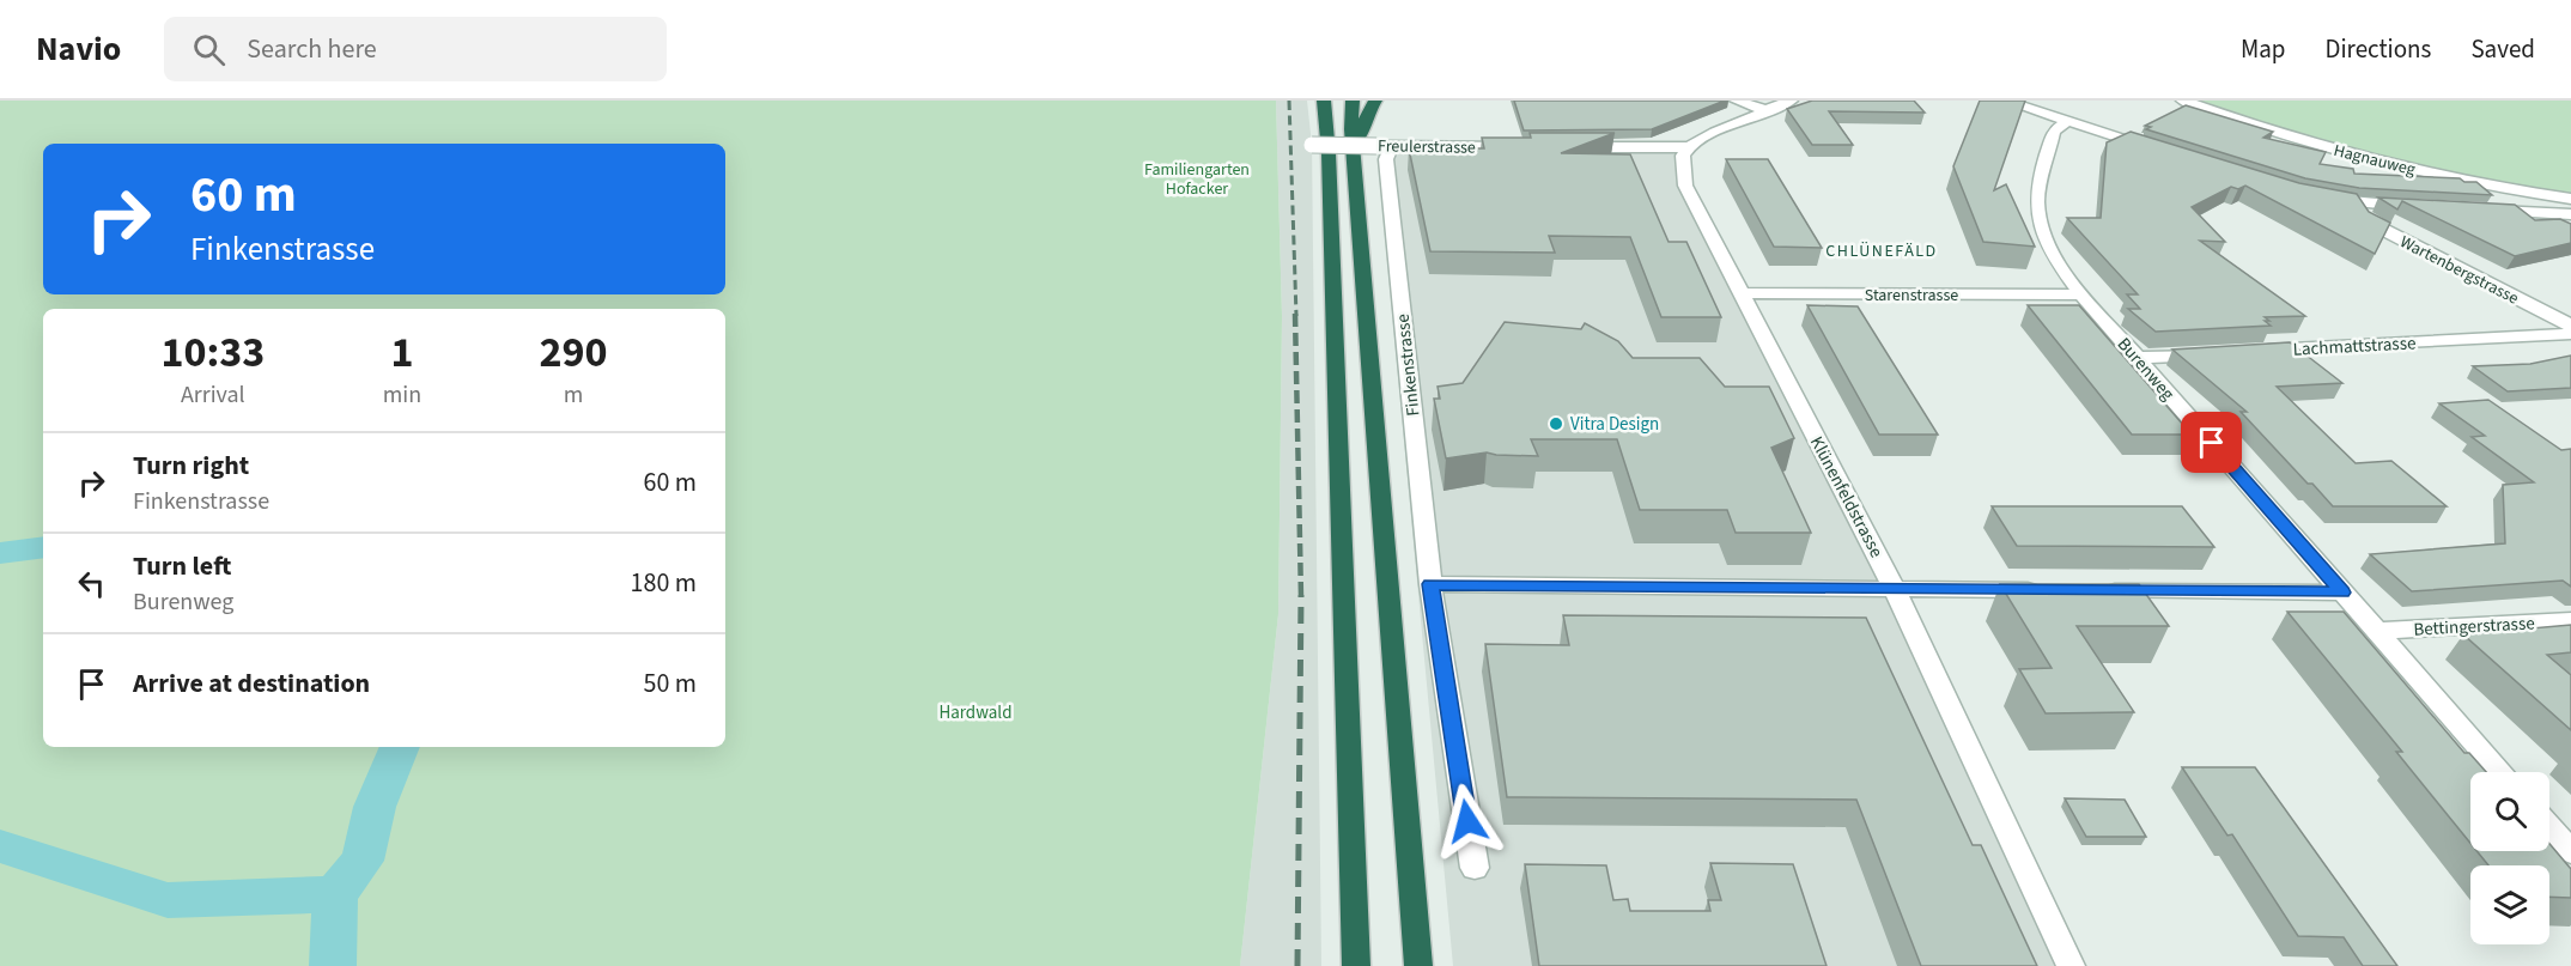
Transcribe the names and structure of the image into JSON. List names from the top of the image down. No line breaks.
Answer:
{"streets":{"street":["Freulerstrasse","Hagnauweg","Wartenbergstrasse","Starenstrasse","Lachmattstrasse","Finkenstrasse","Burenweg","Klünenfeldstrasse","Bettingerstrasse"]},"crossings":[["Freulerstrasse","Finkenstrasse"],["Starenstrasse","Burenweg"],["Starenstrasse","Klünenfeldstrasse"],["Burenweg","Bettingerstrasse"]],"districts":["CHLÜNEFÄLD"],"parks":["Familiengarten Hofacker","Hardwald"],"places":["Vitra Design"],"page":{"header":"Navio","search":"Search here","nav":["Map","Directions","Saved"],"turn":["60 m","Finkenstrasse"],"eta":["10:33","Arrival","1","min","290","m"],"list":[{"name":"Turn right","note":"Finkenstrasse","value":"60 m"},{"name":"Turn left","note":"Burenweg","value":"180 m"},{"name":"Arrive at destination","value":"50 m"}]}}
